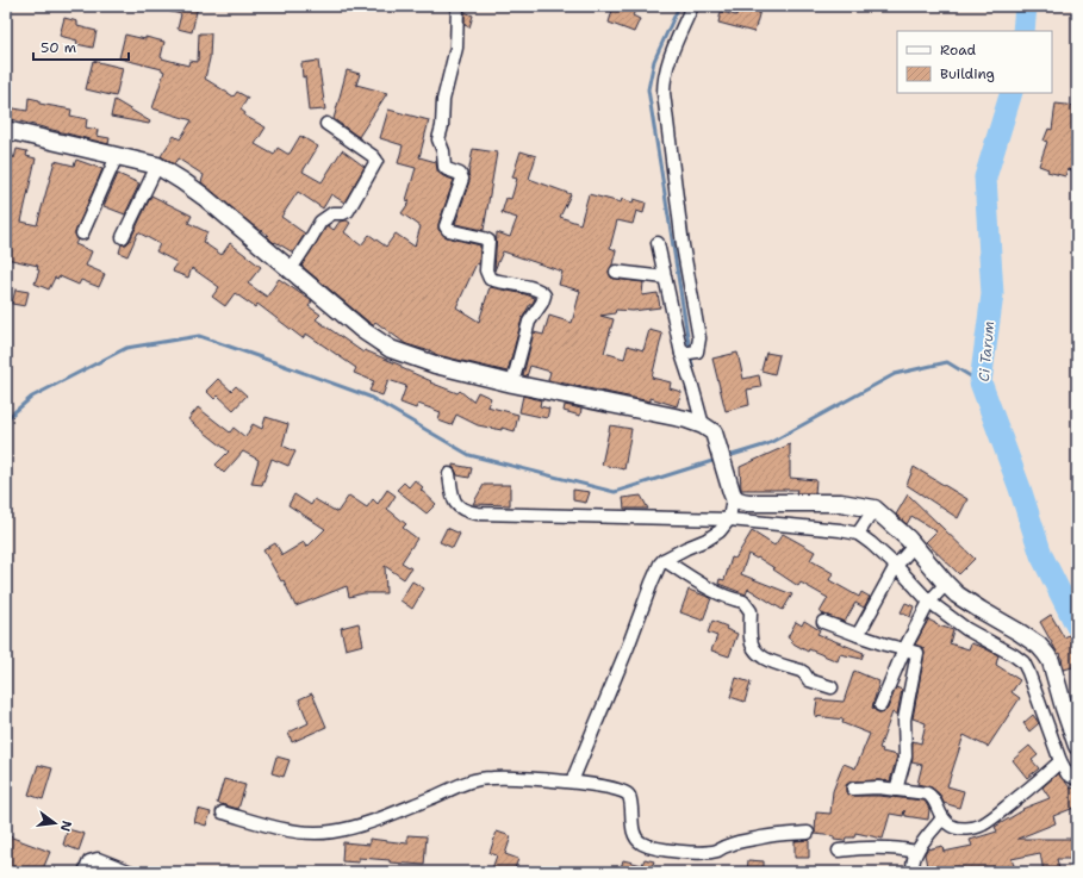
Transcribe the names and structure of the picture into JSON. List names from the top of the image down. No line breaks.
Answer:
{"water":["Ci Tarum"],"legend":["Road","Building"],"scale_bar":"50 m","north":"right"}
